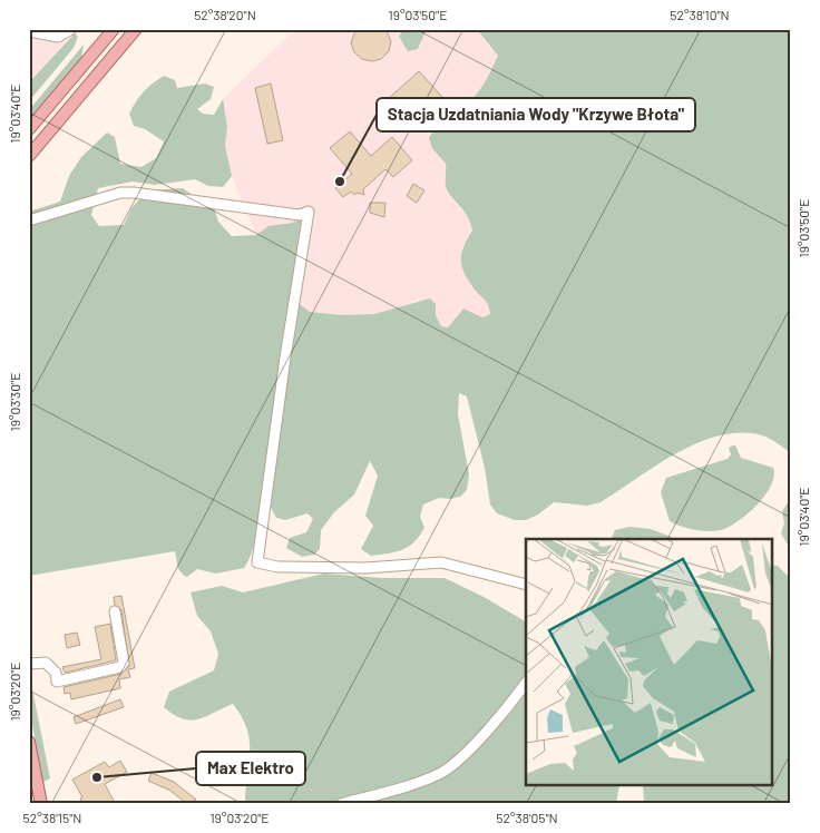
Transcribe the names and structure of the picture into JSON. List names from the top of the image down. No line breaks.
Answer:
{"places":["Stacja Uzdatniania Wody \"Krzywe Błota\"","Max Elektro"],"coordinates":["52°38'20\"N","19°03'50\"E","52°38'10\"N","19°03'40\"E","19°03'30\"E","19°03'20\"E","52°38'15\"N","52°38'05\"N"]}
